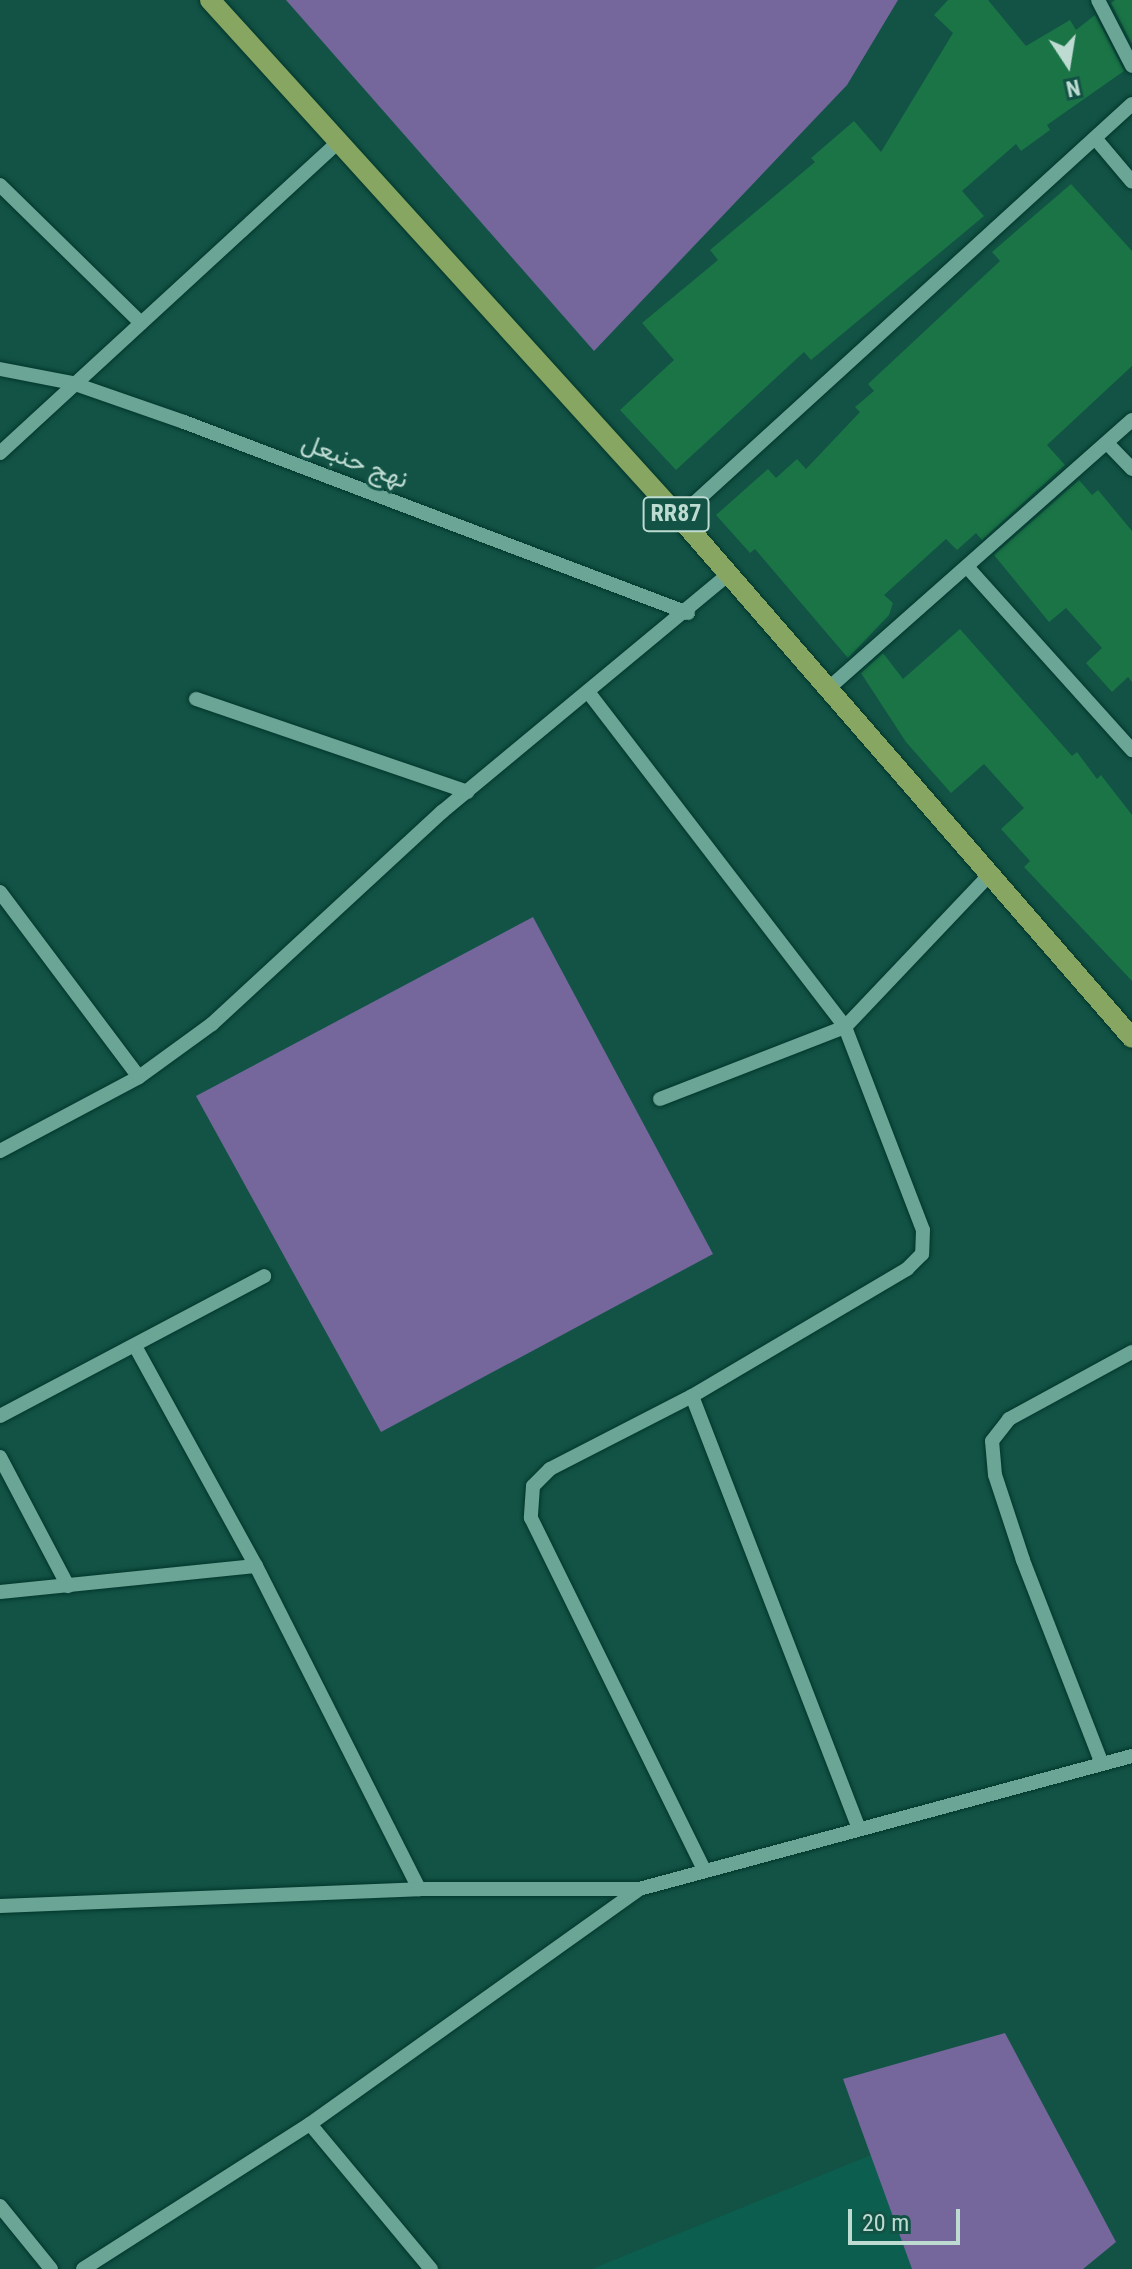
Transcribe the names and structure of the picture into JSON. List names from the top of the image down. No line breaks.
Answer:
{"streets":{"main road":["RR87"],"street":["نهج حنبعل"]},"scale_bar":"20 m","north":"bottom"}
